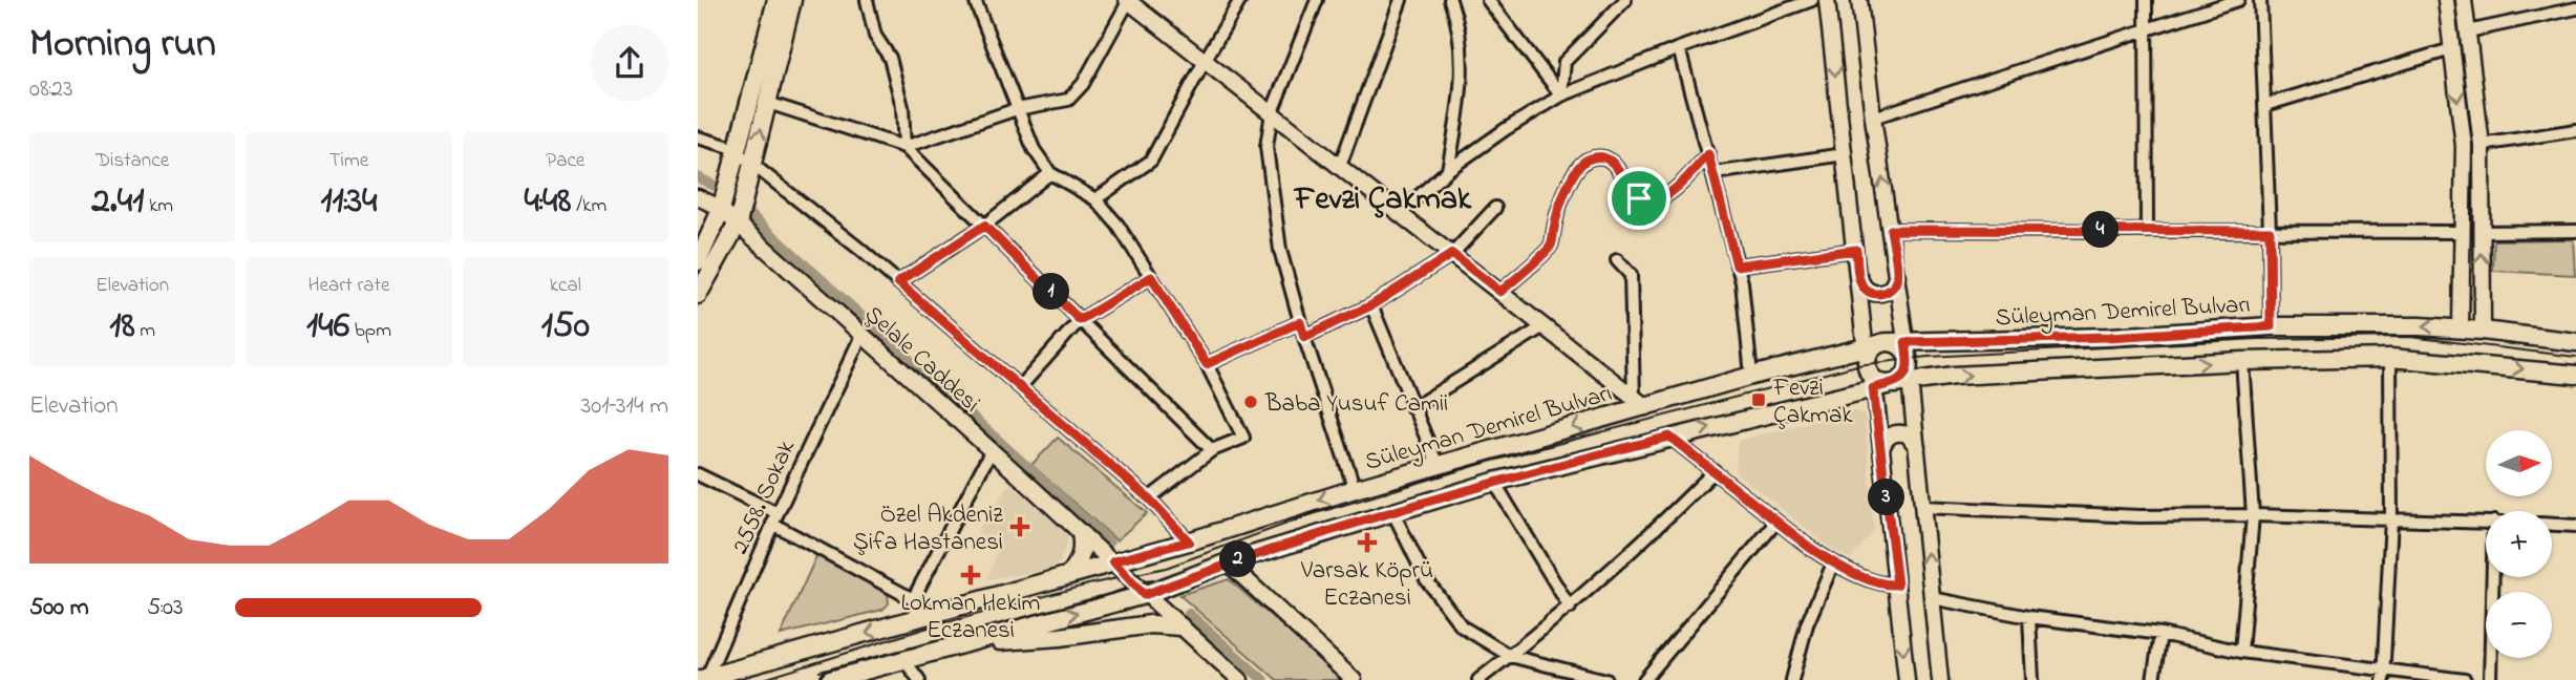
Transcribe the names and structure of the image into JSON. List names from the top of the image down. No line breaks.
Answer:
{"streets":{"main road":["Süleyman Demirel Bulvarı"],"street":["Şelale Caddesi","2558. Sokak"]},"crossings":[["Süleyman Demirel Bulvarı","Şelale Caddesi"],["Süleyman Demirel Bulvarı","2558. Sokak"],["Şelale Caddesi","2558. Sokak"]],"districts":["Fevzi Çakmak"],"places":{"transit":["Fevzi Çakmak"],"other":["Baba Yusuf Camii"],"health":["Özel Akdeniz Şifa Hastanesi","Varsak Köprü Eczanesi","Lokman Hekim Eczanesi"]},"north":"right","page":{"heading":["Morning run","08:23"],"stats":[["Distance","2.41 km"],["Time","11:34"],["Pace","4:48 /km"],["Elevation","18 m"],["Heart rate","146 bpm"],["kcal","150"]],"pins":["4","1","3","2"],"chart":["Elevation","301–314 m"],"map_buttons":["+","−"],"list":[{"name":"500 m","note":"5:03"}]}}
